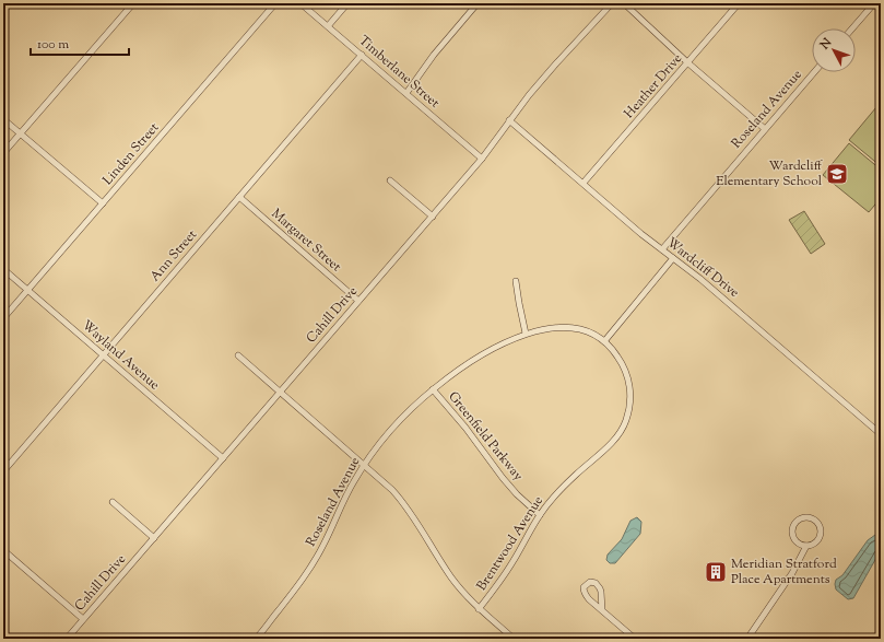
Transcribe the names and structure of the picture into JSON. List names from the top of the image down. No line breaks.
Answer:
{"streets":{"street":["Timberlane Street","Heather Drive","Roseland Avenue","Linden Street","Margaret Street","Ann Street","Wardcliff Drive","Cahill Drive","Wayland Avenue","Greenfield Parkway","Brentwood Avenue"]},"crossings":[["Timberlane Street","Ann Street"],["Timberlane Street","Cahill Drive"],["Heather Drive","Wardcliff Drive"],["Roseland Avenue","Wardcliff Drive"],["Roseland Avenue","Greenfield Parkway"],["Roseland Avenue","Brentwood Avenue"],["Linden Street","Wayland Avenue"],["Margaret Street","Ann Street"],["Margaret Street","Cahill Drive"],["Ann Street","Wayland Avenue"],["Wardcliff Drive","Cahill Drive"],["Cahill Drive","Wayland Avenue"],["Greenfield Parkway","Brentwood Avenue"]],"places":{"school or university":["Wardcliff Elementary School"],"building":["Meridian Stratford Place Apartments"]},"scale_bar":"100 m","north":"top left"}
